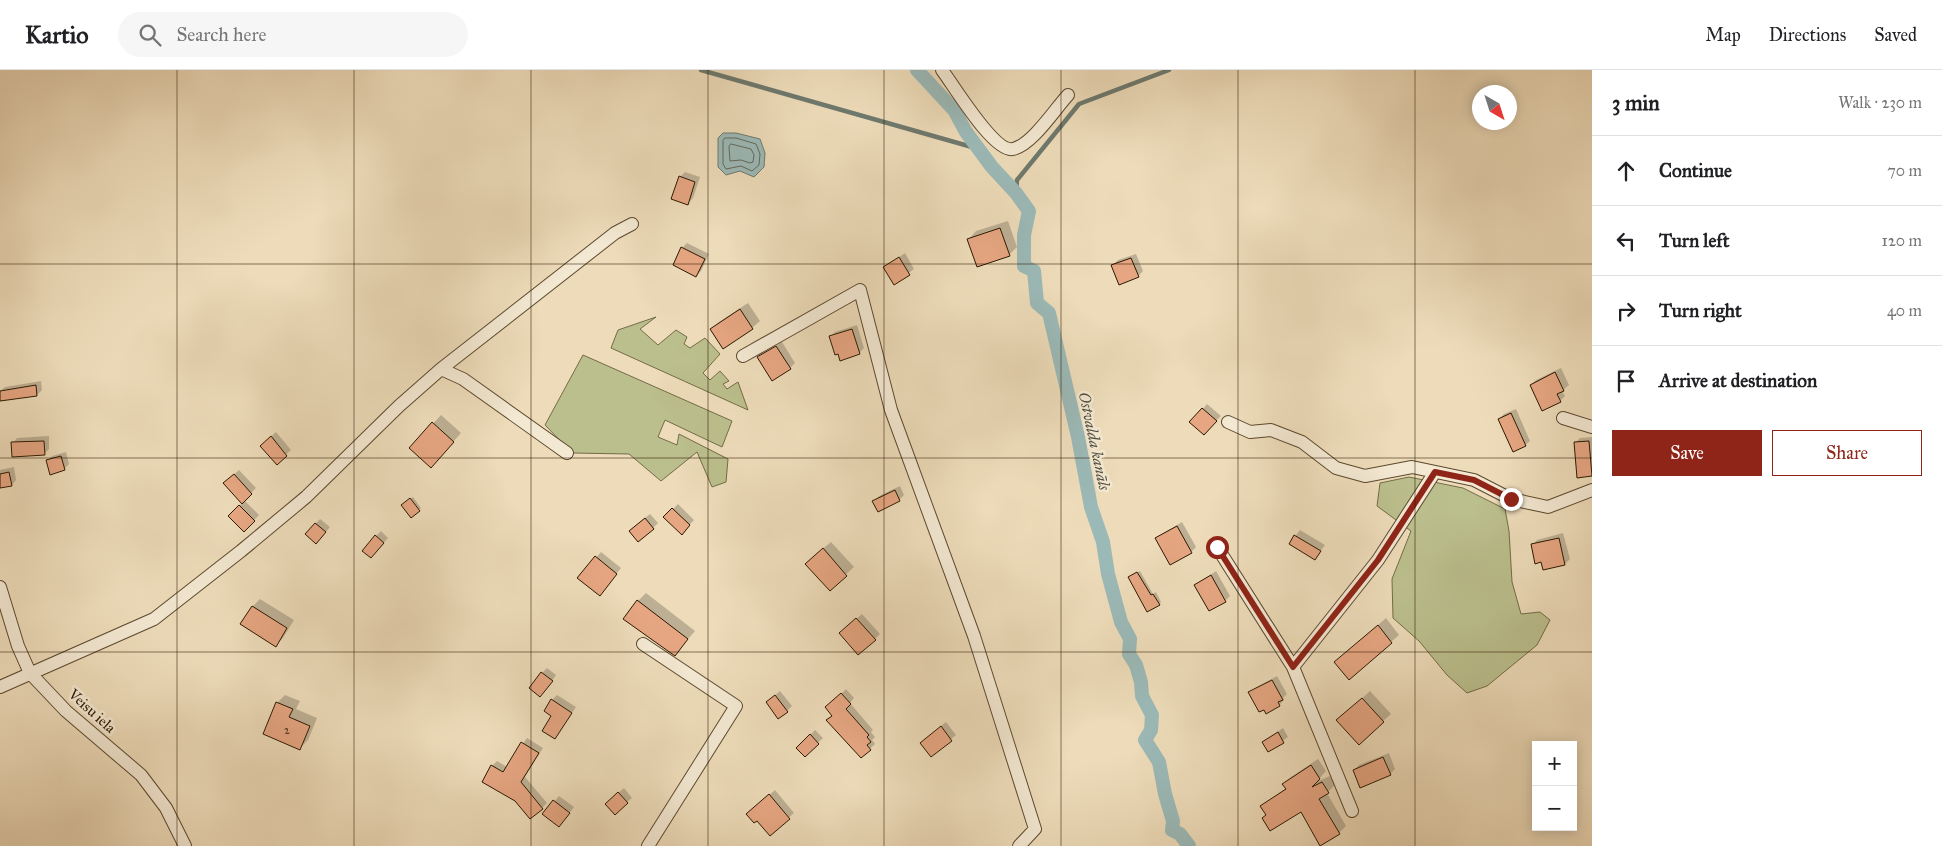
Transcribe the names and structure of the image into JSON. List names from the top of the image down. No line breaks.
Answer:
{"streets":{"street":["Veisu iela"]},"water":["Ostvalda kanāls"],"house_numbers":["2"],"north":"bottom right","page":{"header":"Kartio","search":"Search here","nav":["Map","Directions","Saved"],"heading":["3 min","Walk · 230 m"],"list":[["Continue","70 m"],["Turn left","120 m"],["Turn right","40 m"],"Arrive at destination"],"buttons":["Save","Share"],"map_buttons":["+","−"]}}
